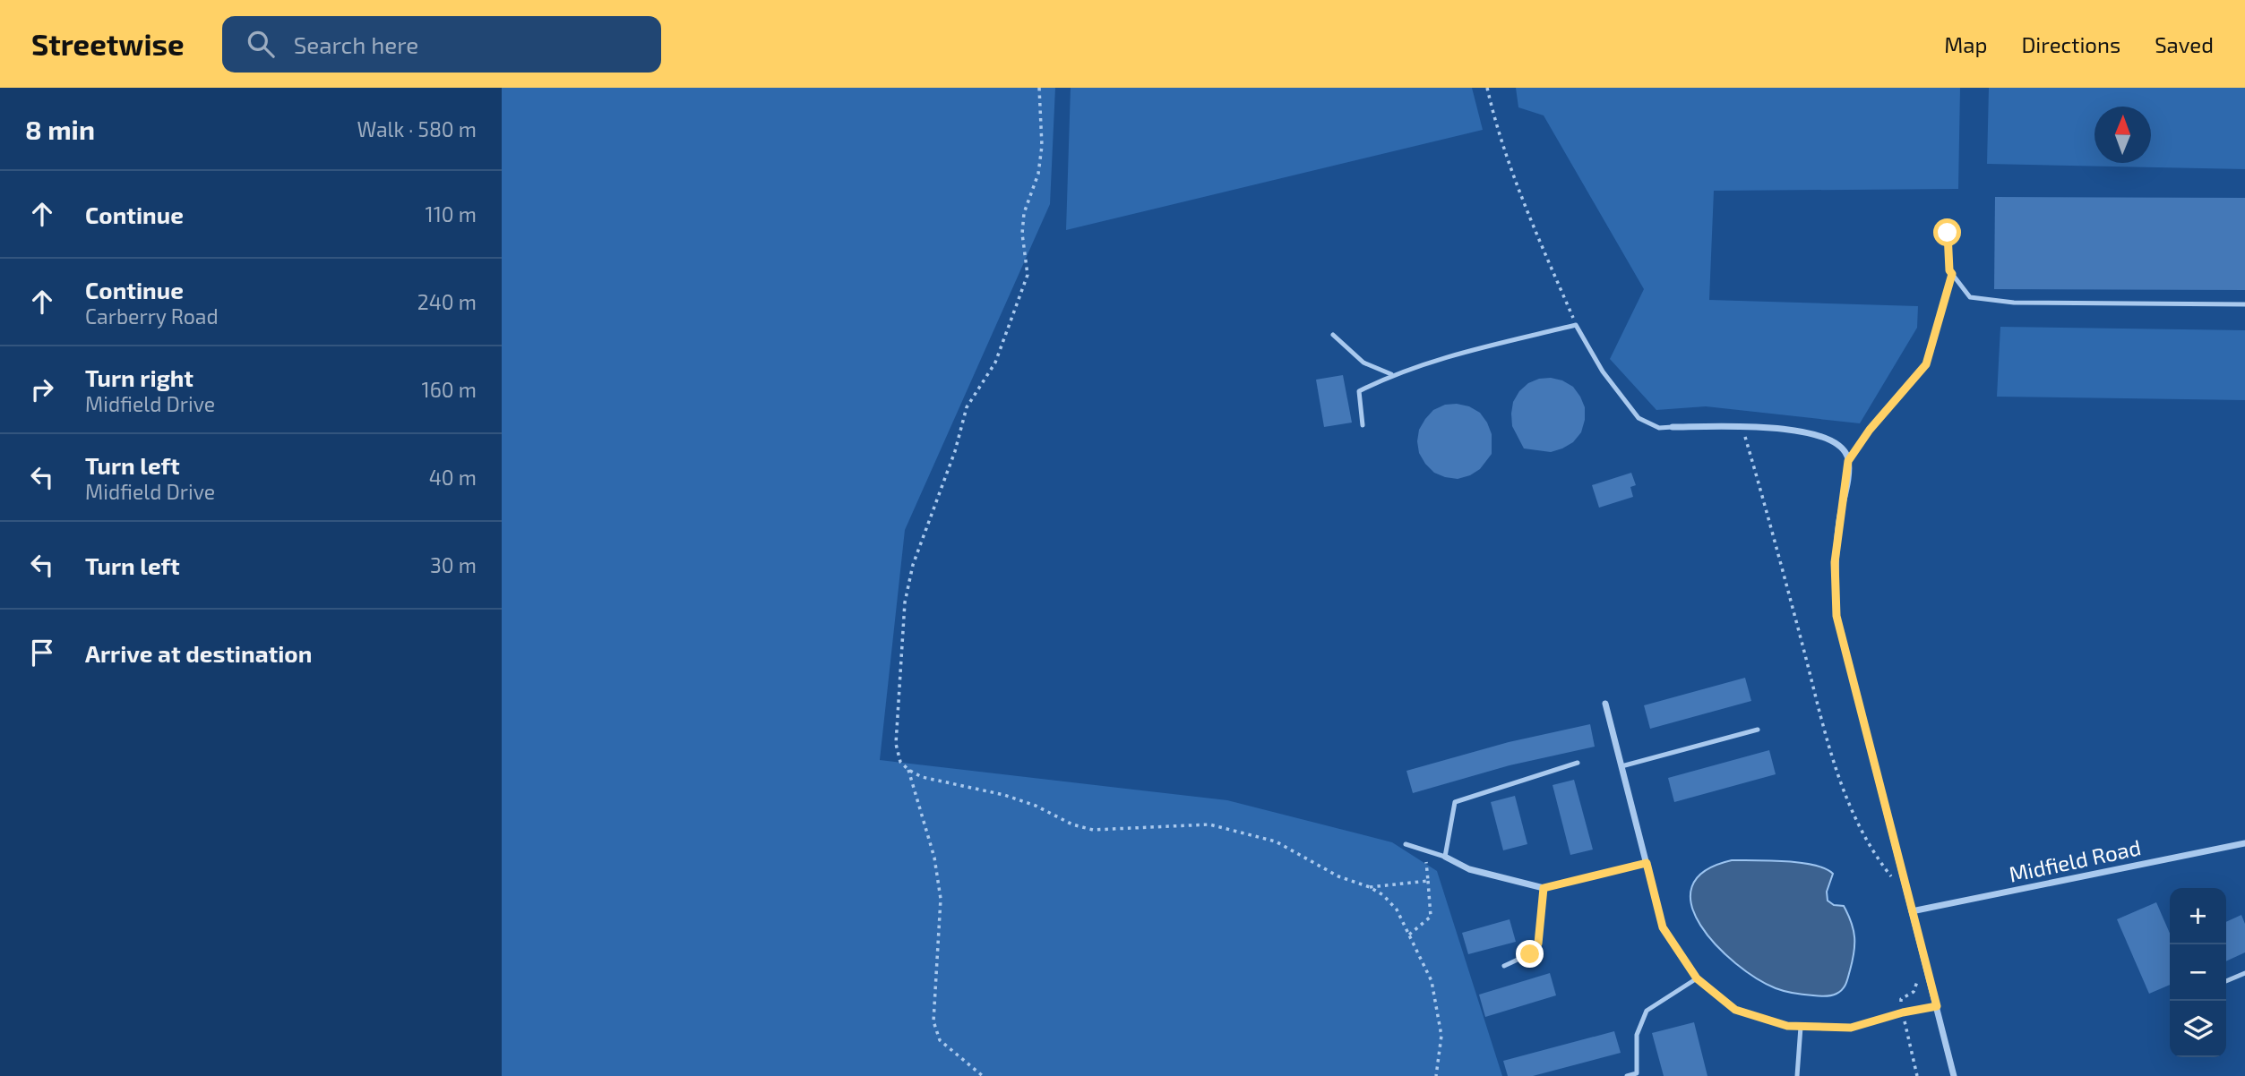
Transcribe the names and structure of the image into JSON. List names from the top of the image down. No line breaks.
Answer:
{"streets":{"street":["Midfield Road"]},"north":"top","page":{"header":"Streetwise","search":"Search here","nav":["Map","Directions","Saved"],"heading":["8 min","Walk · 580 m"],"list":[["Continue","110 m"],["Continue","Carberry Road","240 m"],["Turn right","Midfield Drive","160 m"],["Turn left","Midfield Drive","40 m"],["Turn left","30 m"],"Arrive at destination"],"map_buttons":["+","−"]}}
